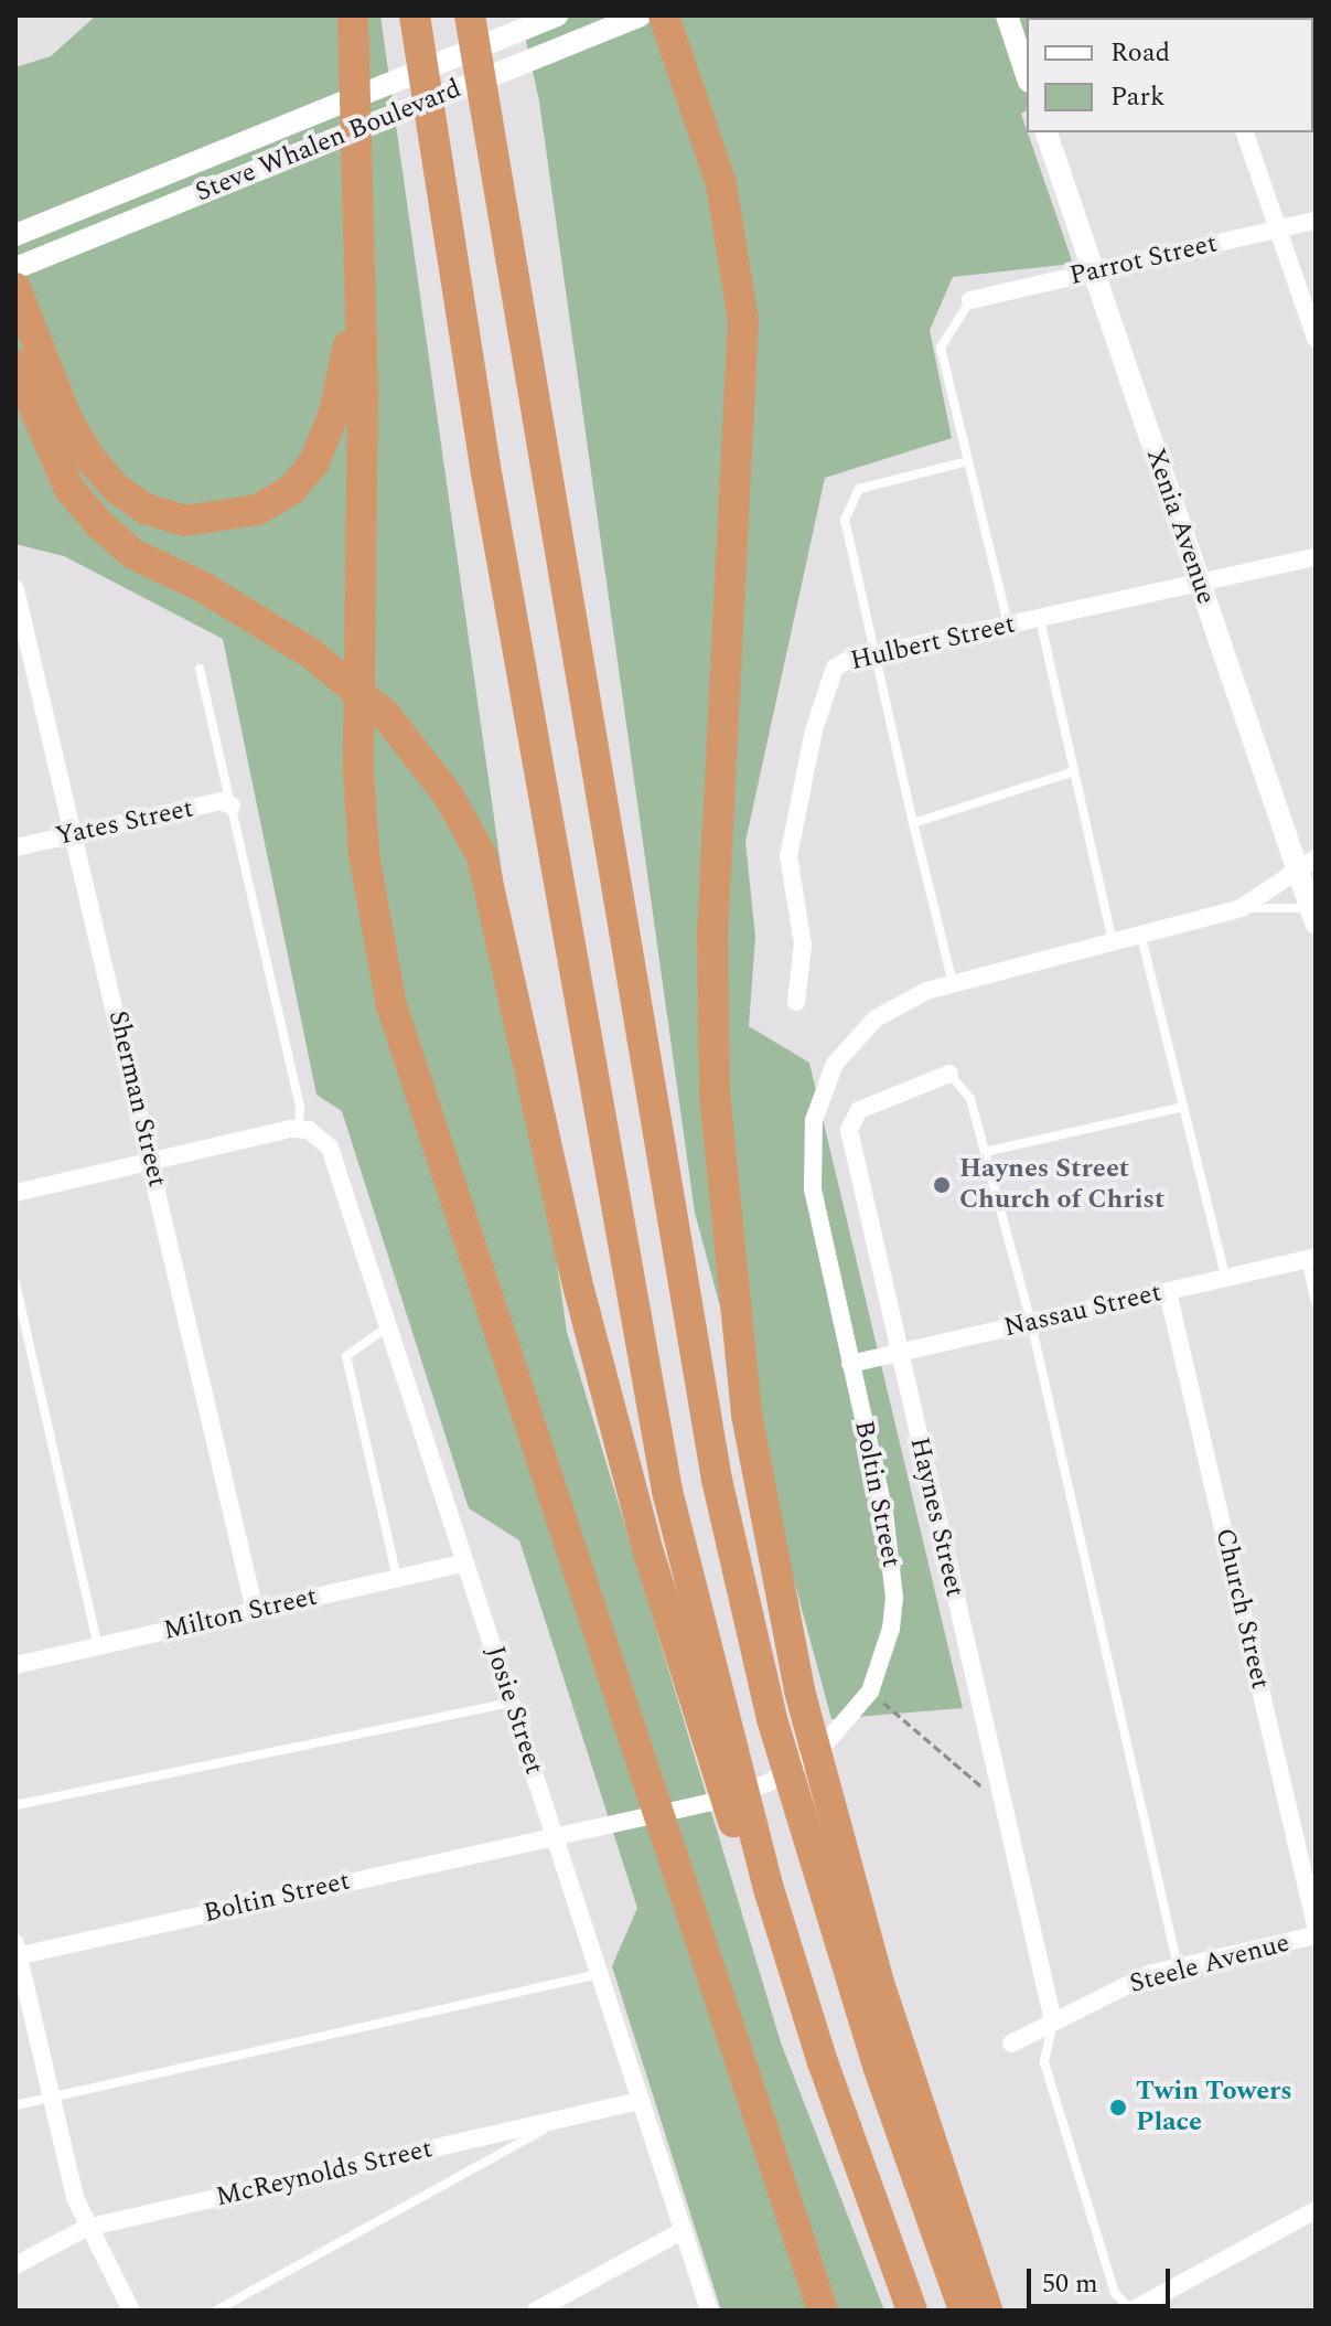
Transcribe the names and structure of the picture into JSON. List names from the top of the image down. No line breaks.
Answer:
{"streets":{"street":["Steve Whalen Boulevard","Parrot Street","Xenia Avenue","Hulbert Street","Yates Street","Sherman Street","Nassau Street","Boltin Street","Haynes Street","Church Street","Milton Street","Josie Street","Steele Avenue","McReynolds Street"]},"crossings":[["Parrot Street","Xenia Avenue"],["Xenia Avenue","Hulbert Street"],["Xenia Avenue","Boltin Street"],["Yates Street","Sherman Street"],["Sherman Street","Milton Street"],["Nassau Street","Boltin Street"],["Nassau Street","Haynes Street"],["Nassau Street","Church Street"],["Boltin Street","Josie Street"],["Haynes Street","Steele Avenue"],["Milton Street","Josie Street"],["Josie Street","McReynolds Street"]],"places":["Haynes Street Church of Christ","Twin Towers Place"],"legend":["Road","Park"],"scale_bar":"50 m"}
